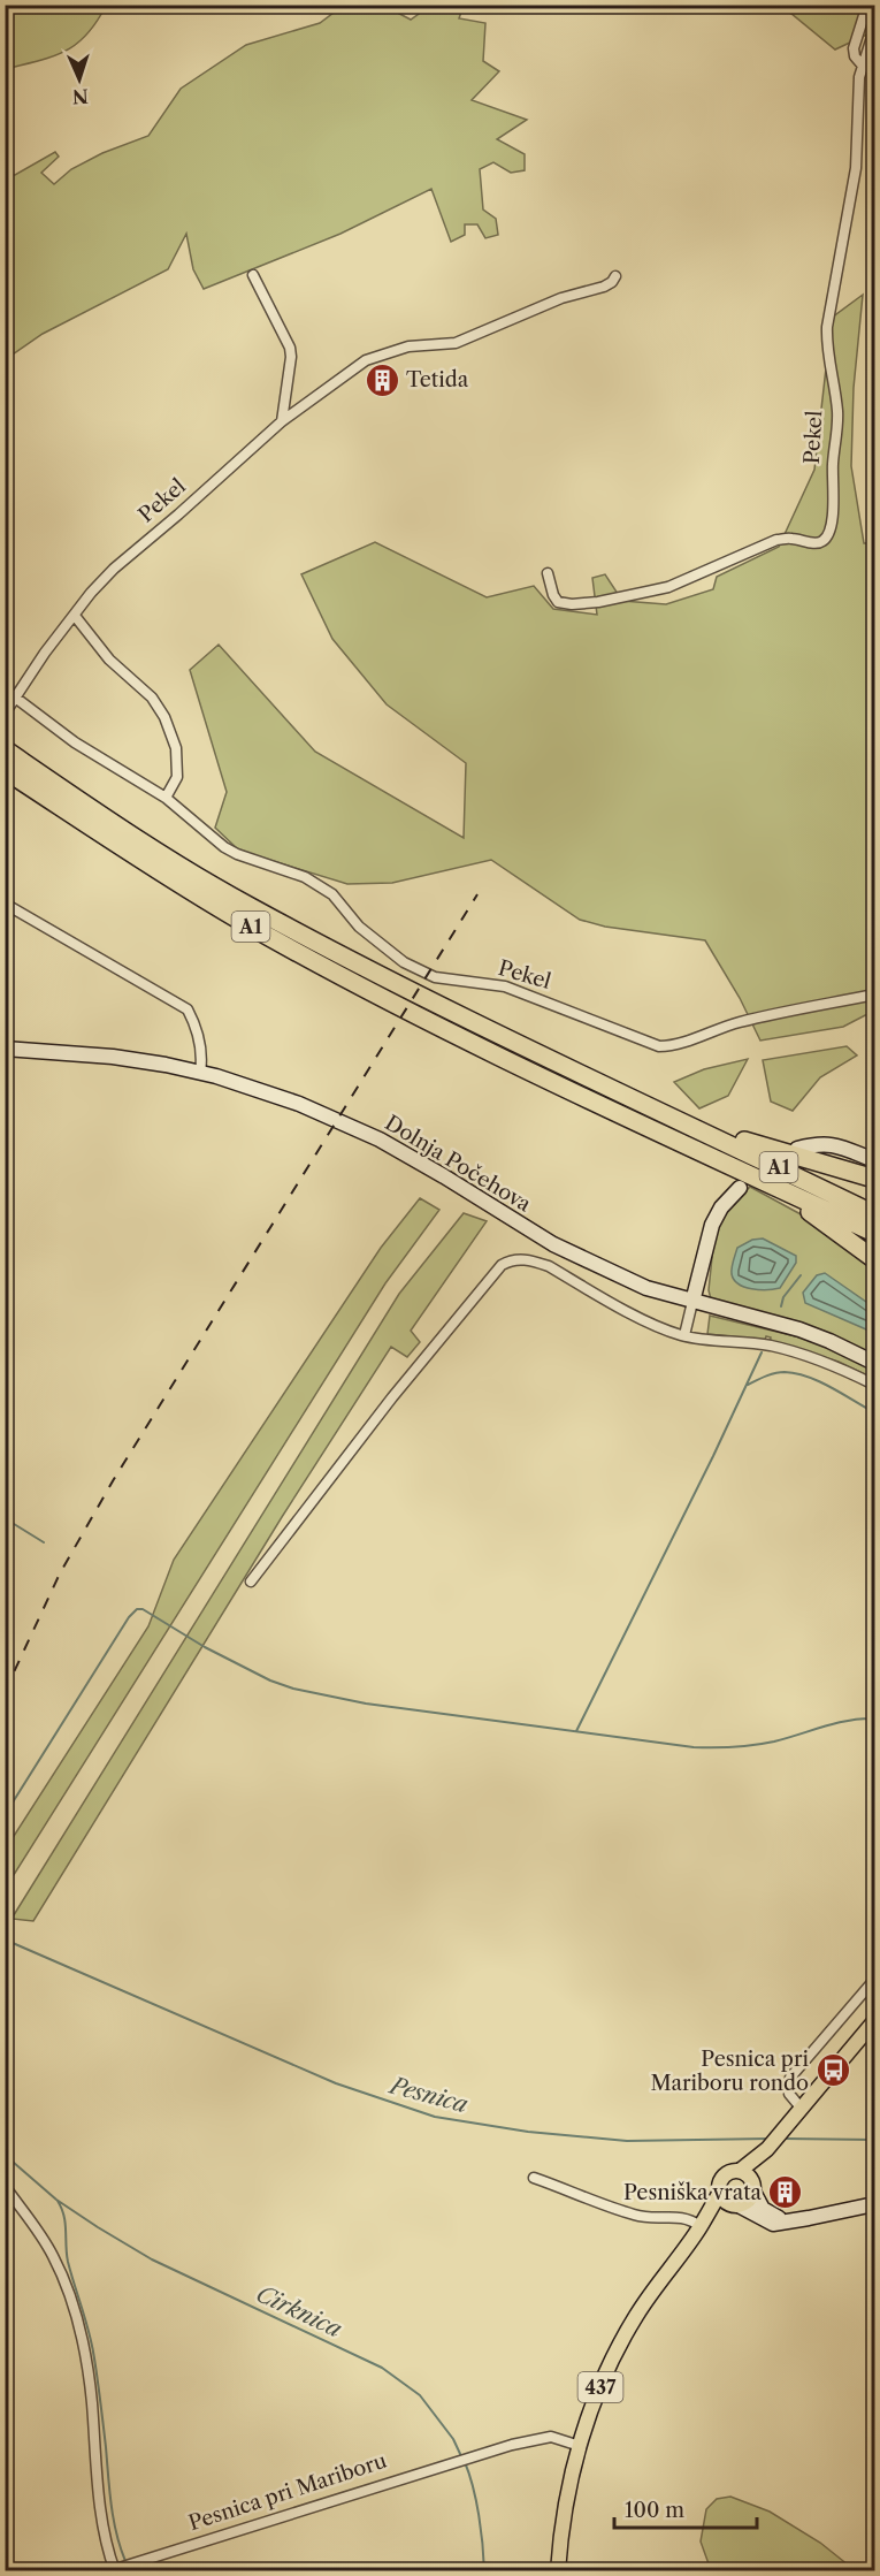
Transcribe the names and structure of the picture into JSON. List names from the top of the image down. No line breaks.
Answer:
{"streets":{"highway":["A1"],"main road":["Dolnja Počehova","437"],"street":["Pekel","Pesnica pri Mariboru"]},"crossings":[["437","Pesnica pri Mariboru"]],"water":["Pesnica","Cirknica"],"places":{"building":["Tetida","Pesniška vrata"],"bus stop":["Pesnica pri Mariboru rondo"]},"scale_bar":"100 m","north":"bottom"}
